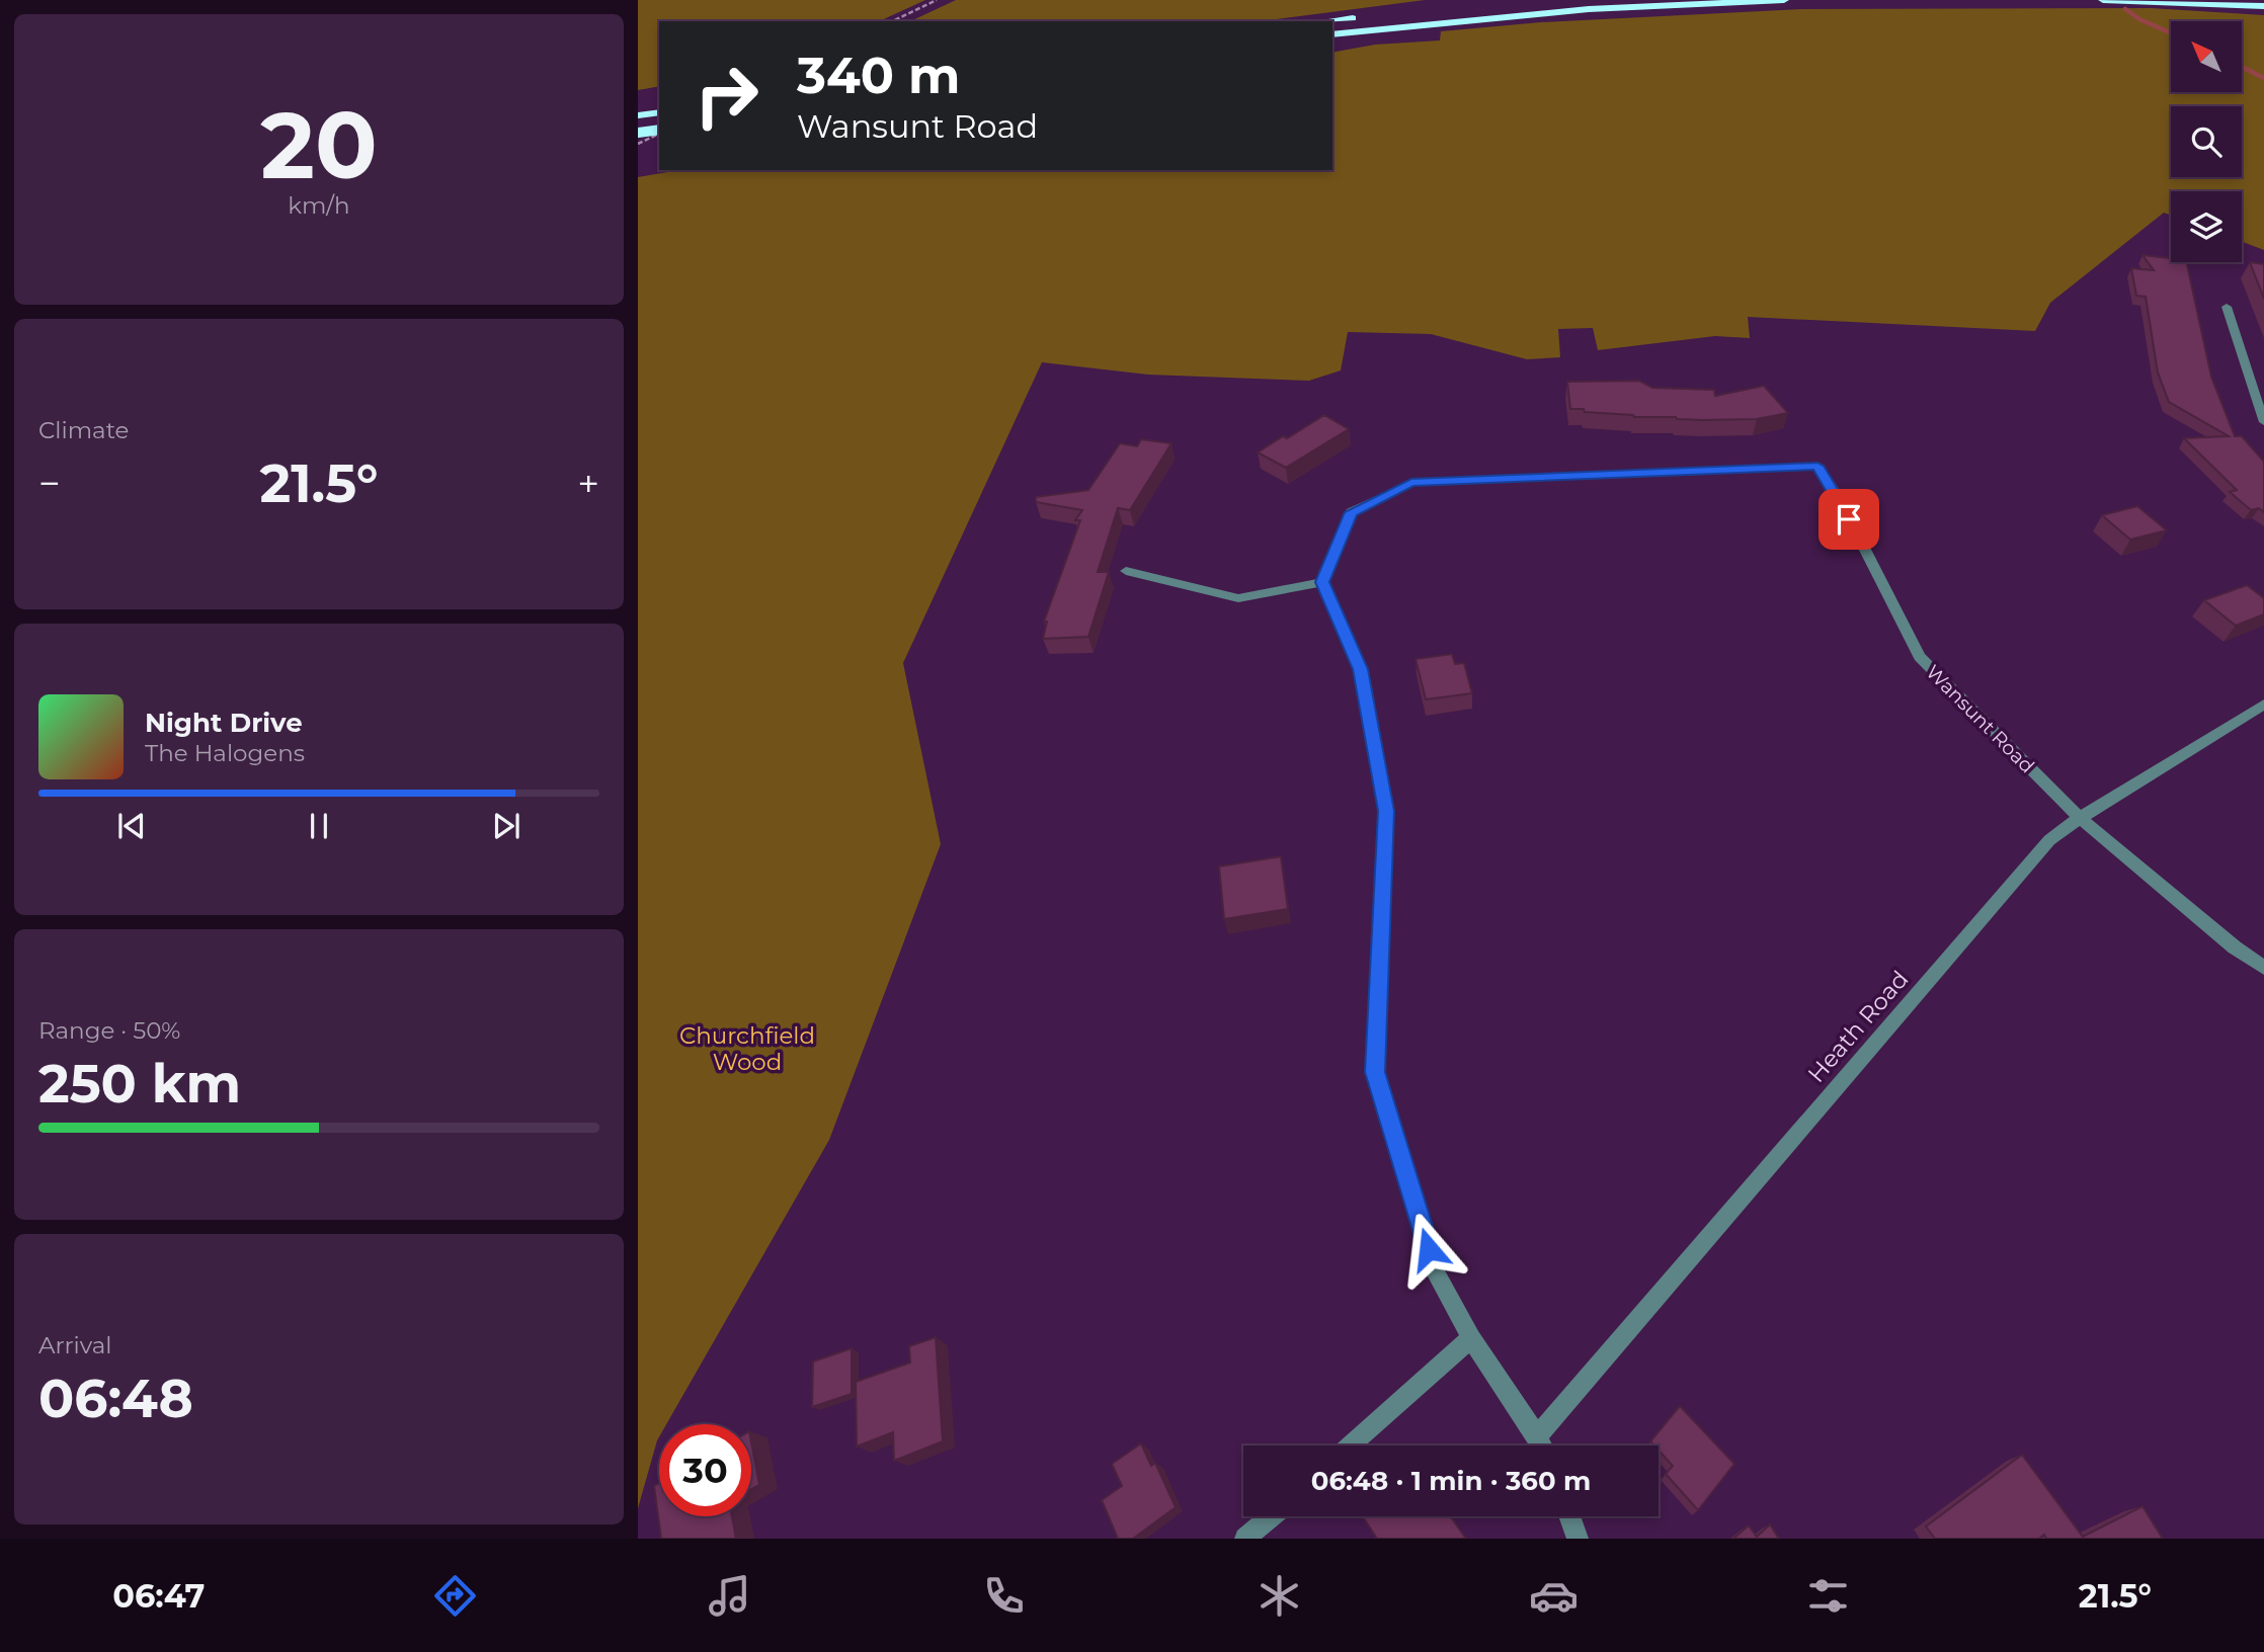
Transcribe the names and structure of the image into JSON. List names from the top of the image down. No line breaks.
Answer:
{"streets":{"street":["Wansunt Road","Heath Road"]},"crossings":[["Wansunt Road","Heath Road"]],"parks":["Churchfield Wood"],"north":"top left","page":{"tile":[["20","km/h"],"Climate",["Range · 50%","250 km"],["Arrival","06:48"]],"turn":["340 m","Wansunt Road"],"heat":["−","21.5°","+"],"song":["Night Drive","The Halogens"],"limit":"30","trip":"06:48 · 1 min · 360 m","tabs":["06:47","21.5°"]}}
